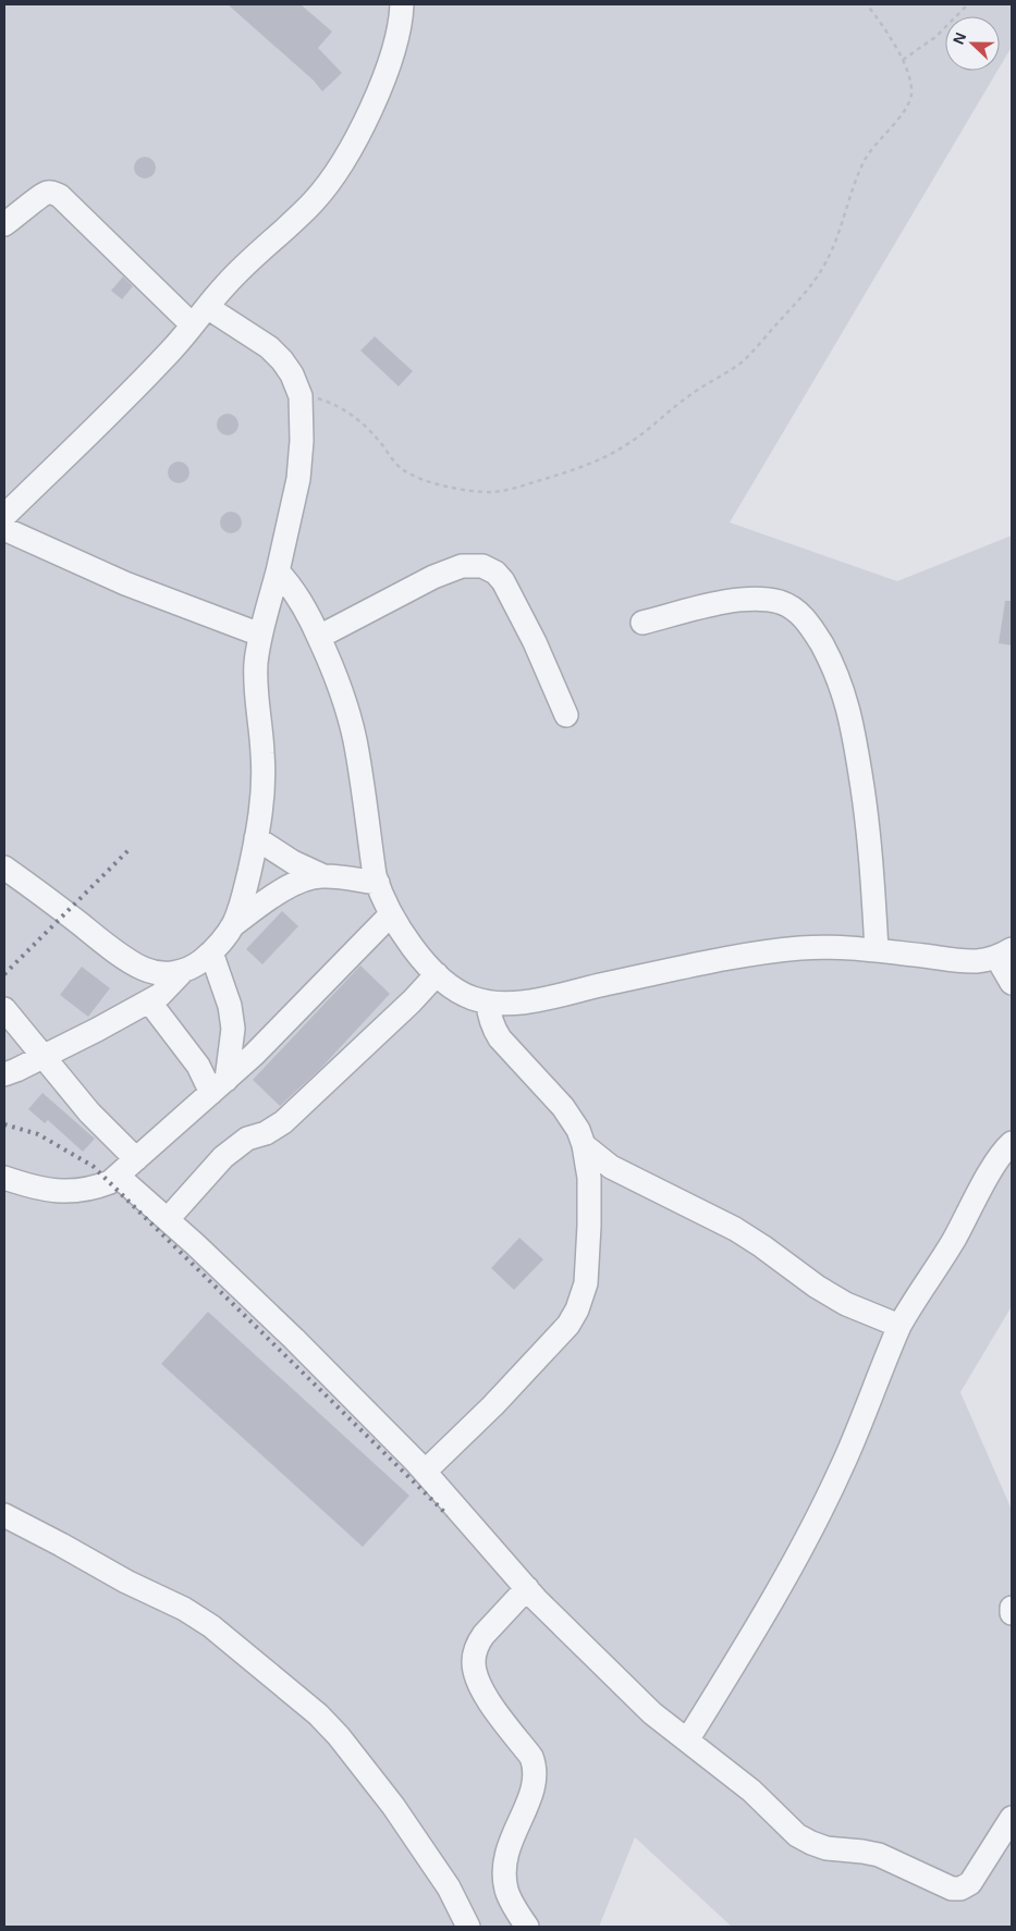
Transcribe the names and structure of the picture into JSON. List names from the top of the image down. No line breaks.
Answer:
{"north":"left"}
